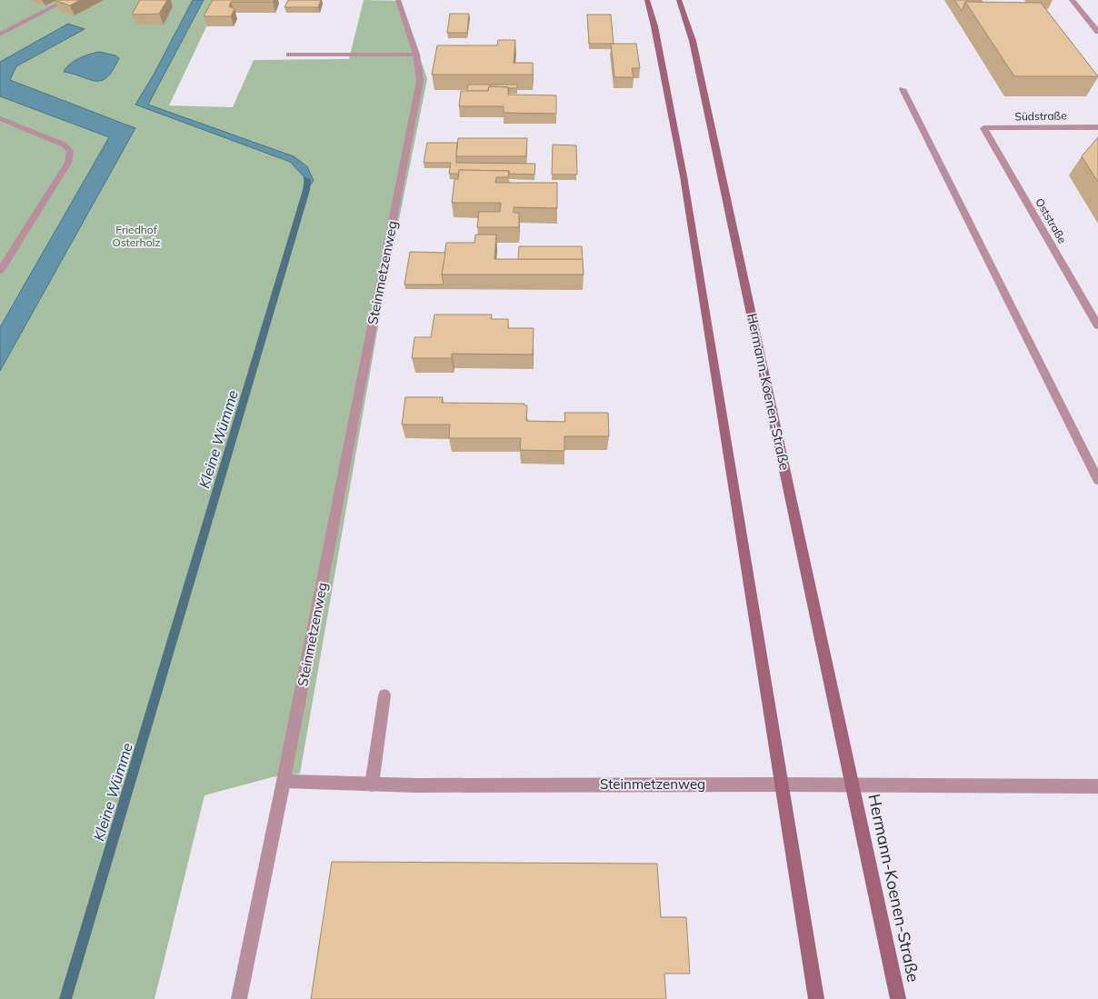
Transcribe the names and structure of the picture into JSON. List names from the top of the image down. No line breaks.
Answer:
{"streets":{"main road":["Hermann-Koenen-Straße"],"street":["Südstraße","Oststraße","Steinmetzenweg"]},"crossings":[["Südstraße","Oststraße"],["Steinmetzenweg","Hermann-Koenen-Straße"]],"water":["Kleine Wümme"],"parks":["Friedhof Osterholz"]}
